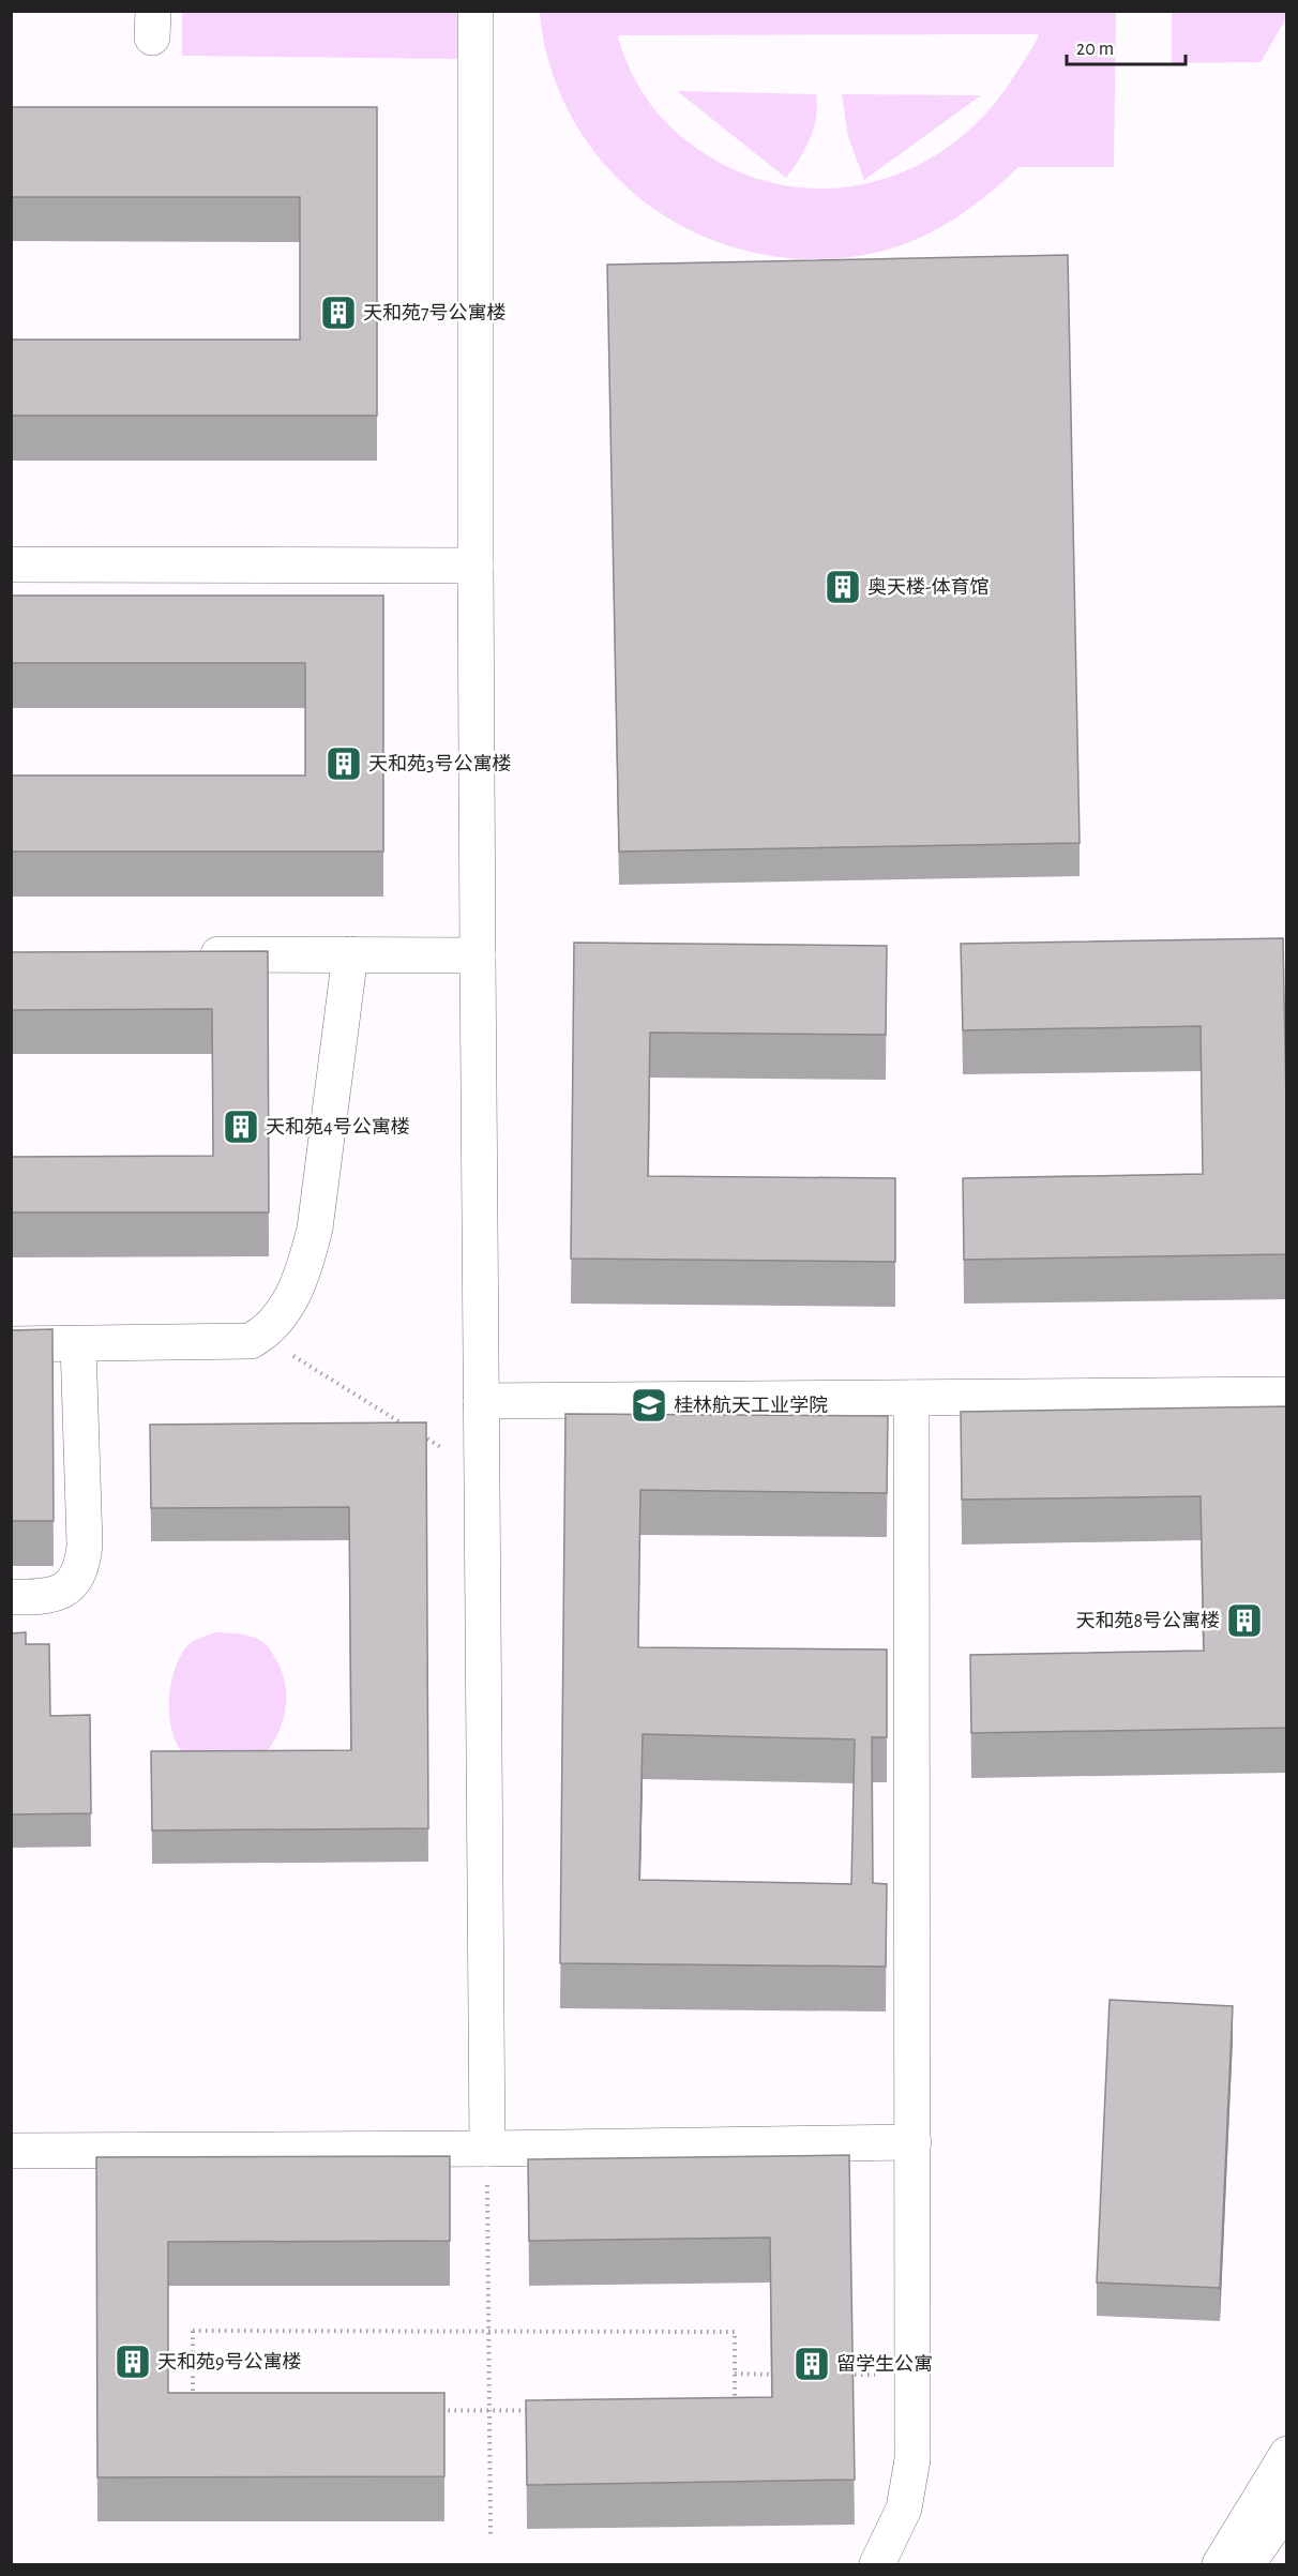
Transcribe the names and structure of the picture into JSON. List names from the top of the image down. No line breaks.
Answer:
{"places":{"building":["天和苑7号公寓楼","奥天楼-体育馆","天和苑3号公寓楼","天和苑4号公寓楼","天和苑8号公寓楼","天和苑9号公寓楼","留学生公寓"],"school or university":["桂林航天工业学院"]},"scale_bar":"20 m"}
